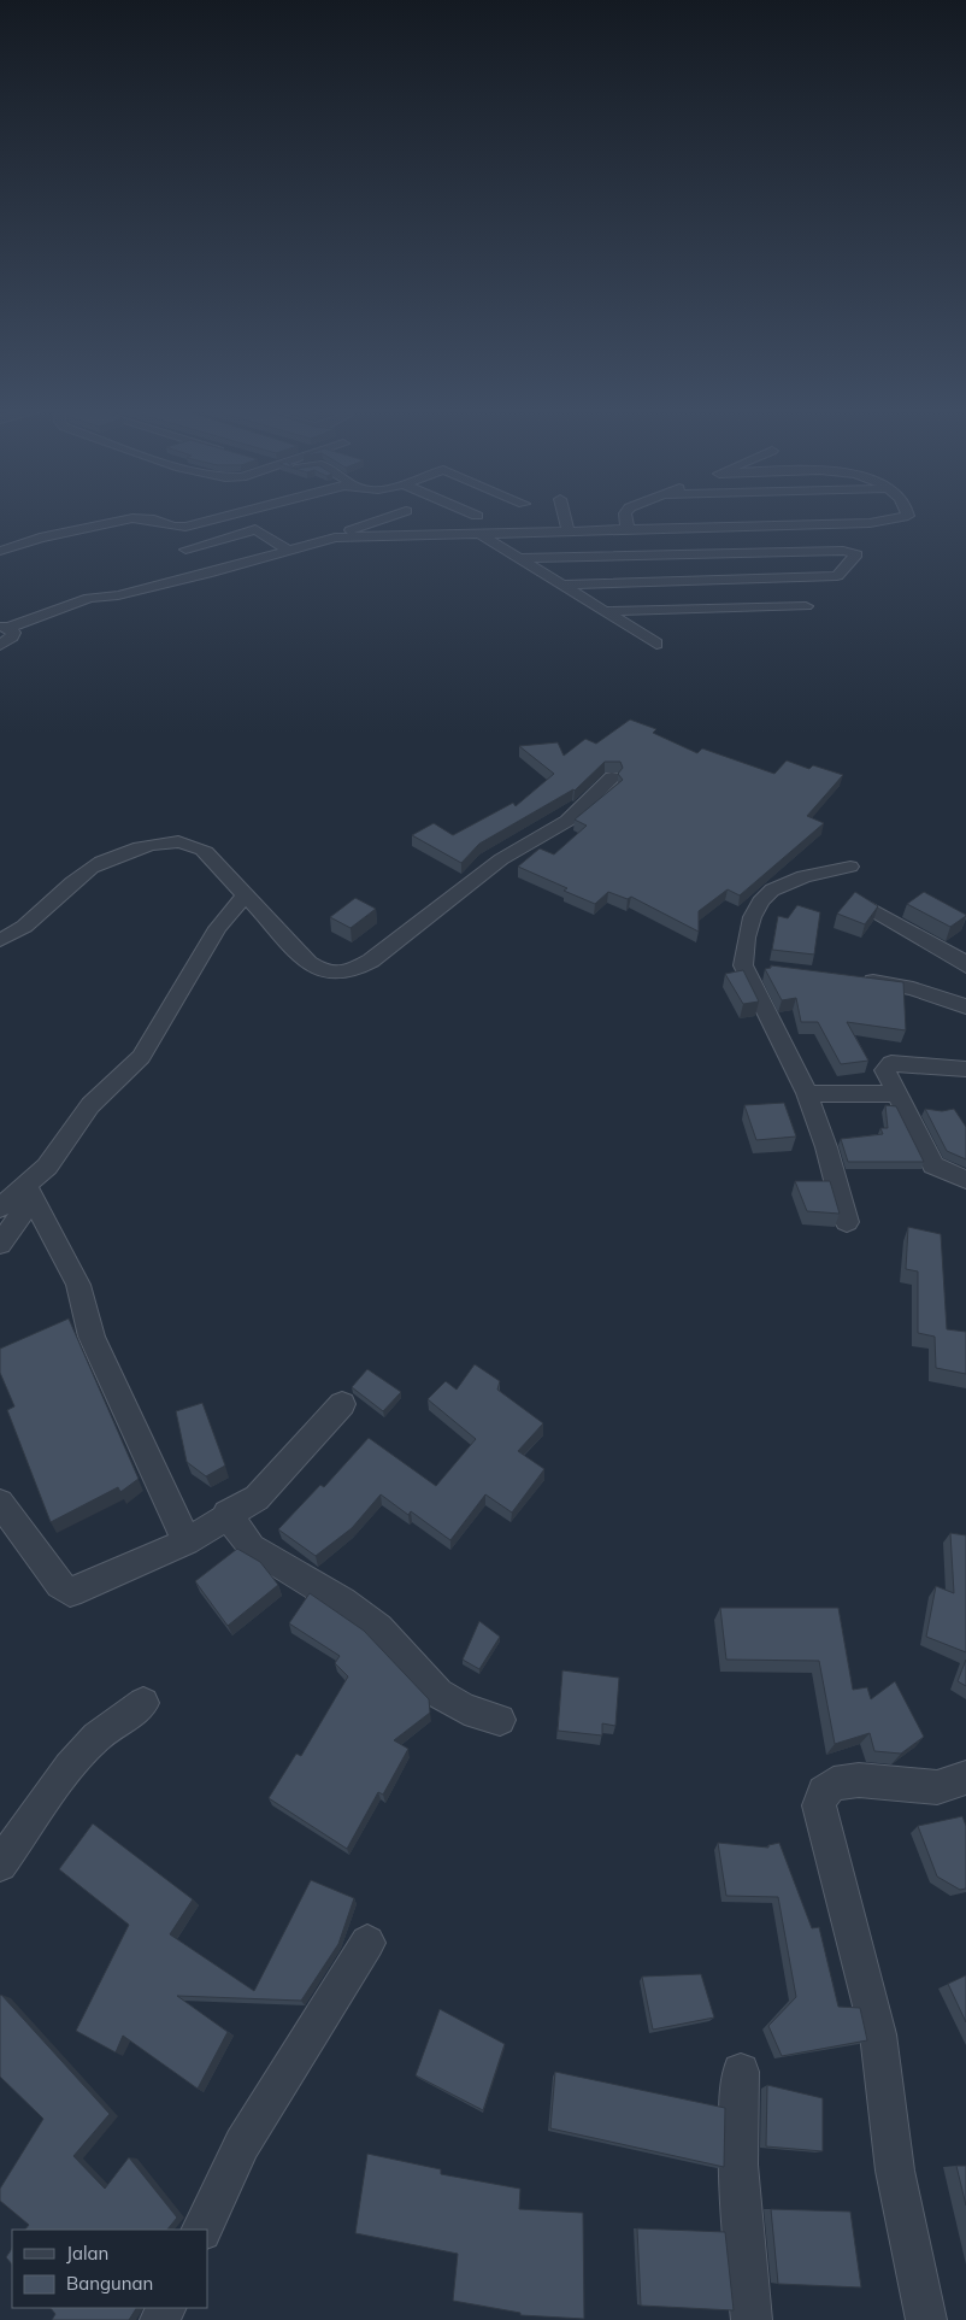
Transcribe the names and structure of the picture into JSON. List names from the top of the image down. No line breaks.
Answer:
{"legend":["Jalan","Bangunan"]}
